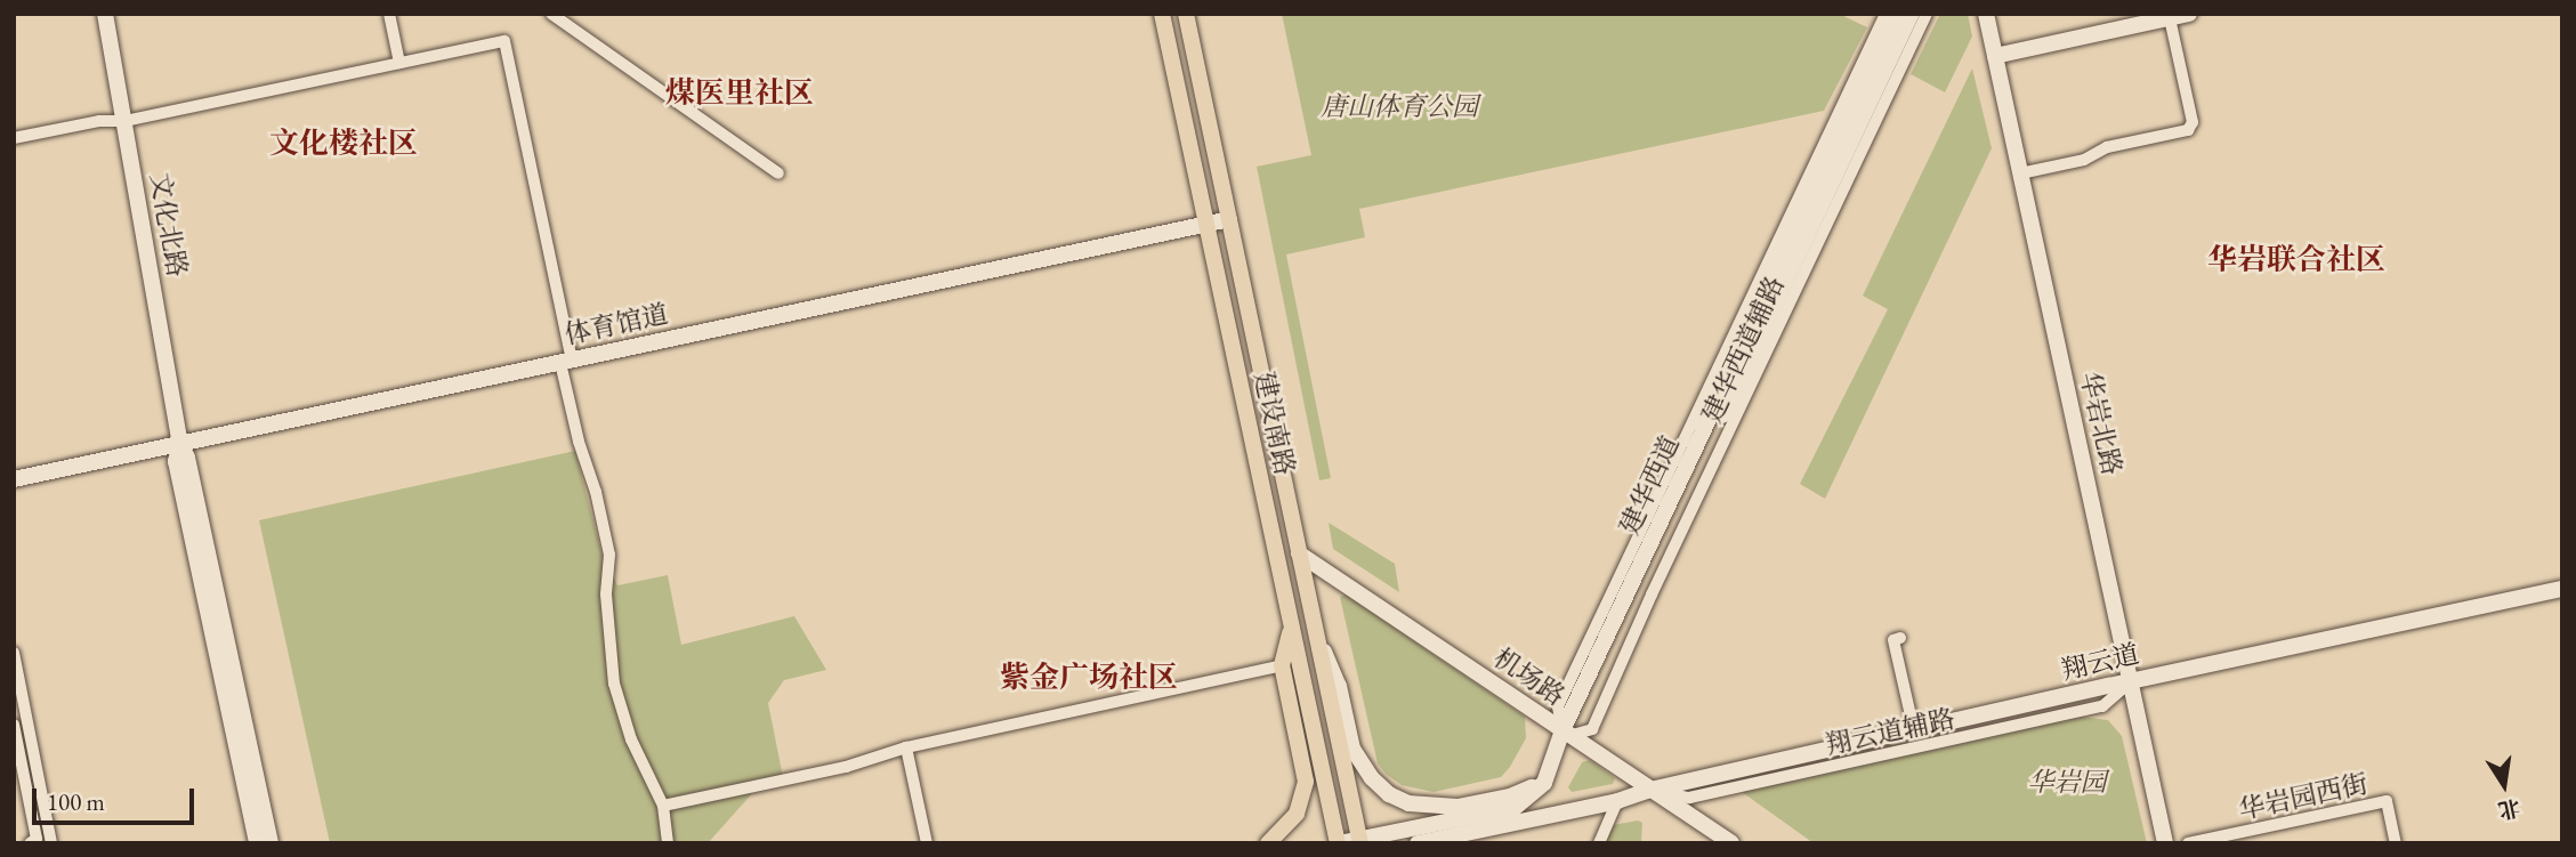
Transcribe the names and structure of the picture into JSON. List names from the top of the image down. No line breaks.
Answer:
{"streets":{"main road":["建设南路"],"street":["文化北路","体育馆道","建华西道辅路","华岩北路","建华西道","翔云道","机场路","翔云道辅路","华岩园西街"]},"crossings":[["文化北路","体育馆道"],["体育馆道","建设南路"],["建华西道辅路","建华西道"],["建华西道辅路","机场路"],["建设南路","建华西道"],["建设南路","机场路"],["华岩北路","翔云道"],["华岩北路","翔云道辅路"],["建华西道","机场路"],["翔云道","机场路"],["翔云道","翔云道辅路"],["机场路","翔云道辅路"]],"districts":["煤医里社区","文化楼社区","华岩联合社区","紫金广场社区"],"parks":["唐山体育公园","华岩园"],"scale_bar":"100 m","north":"bottom"}
